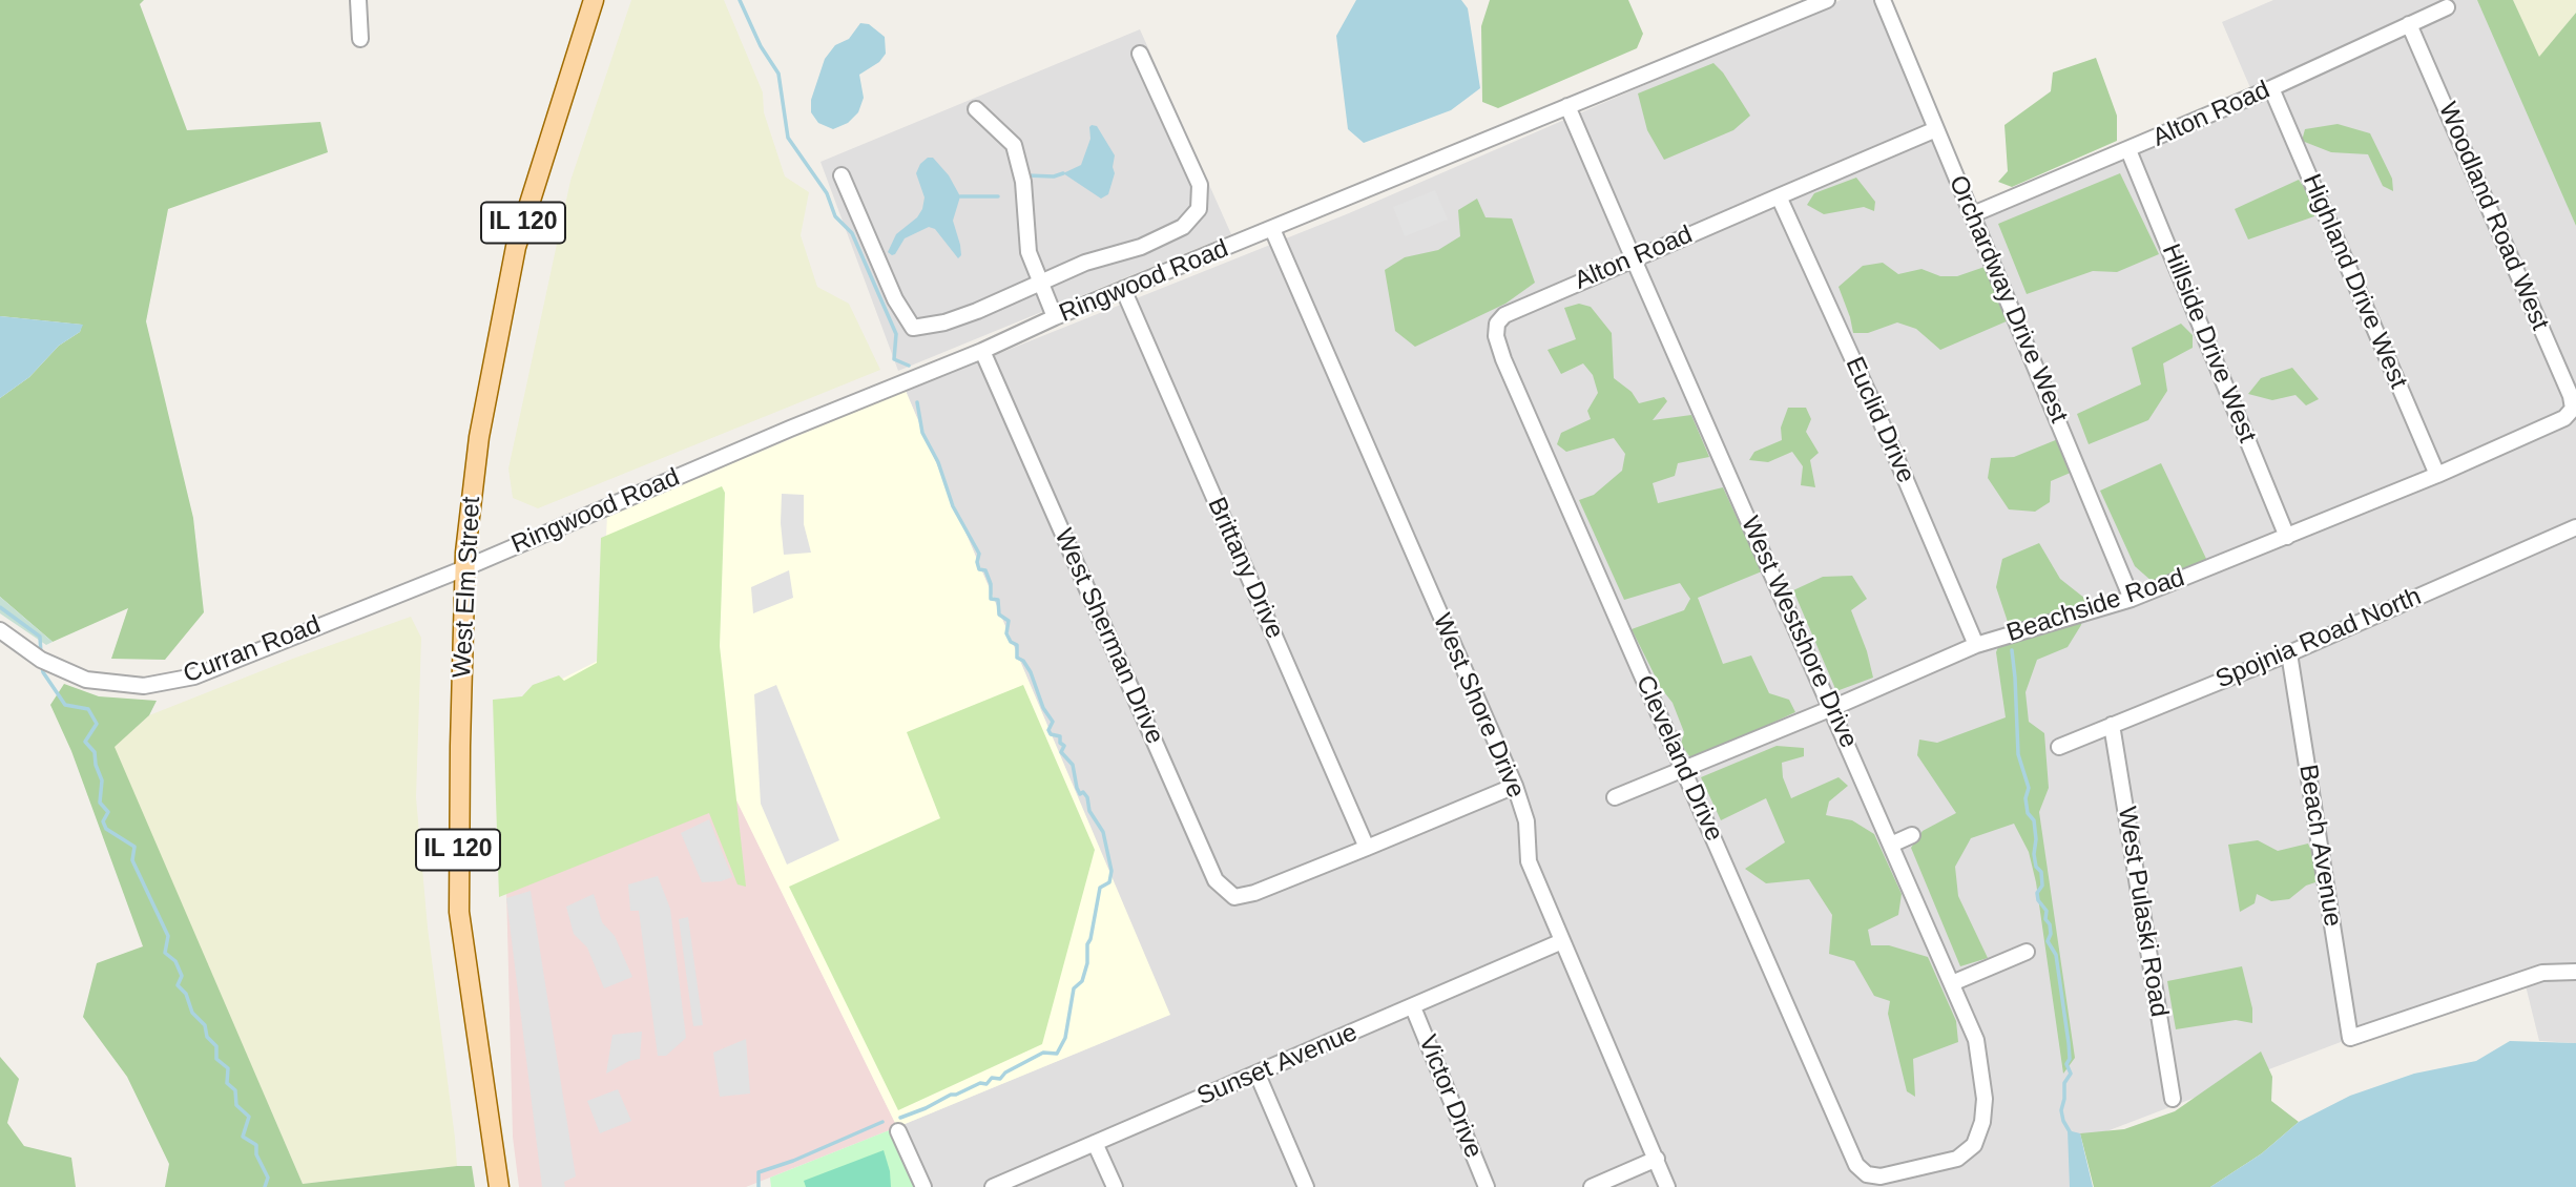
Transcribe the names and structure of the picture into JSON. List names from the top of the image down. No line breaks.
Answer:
{"streets":{"main road":["IL 120","West Elm Street"],"street":["Alton Road","Woodland Road West","Ringwood Road","Highland Drive West","Orchardway Drive West","Hillside Drive West","Euclid Drive","Brittany Drive","Beachside Road","West Westshore Drive","West Sherman Drive","Spojnia Road North","Curran Road","West Shore Drive","Cleveland Drive","Beach Avenue","West Pulaski Road","Sunset Avenue","Victor Drive"]},"crossings":[["Alton Road","Woodland Road West"],["Alton Road","Highland Drive West"],["Alton Road","Orchardway Drive West"],["Alton Road","Hillside Drive West"],["Alton Road","Euclid Drive"],["Alton Road","West Westshore Drive"],["Alton Road","Cleveland Drive"],["Woodland Road West","Beachside Road"],["Ringwood Road","Brittany Drive"],["Ringwood Road","West Elm Street"],["Ringwood Road","West Westshore Drive"],["Ringwood Road","West Sherman Drive"],["Ringwood Road","Curran Road"],["Ringwood Road","West Shore Drive"],["Highland Drive West","Beachside Road"],["Orchardway Drive West","Beachside Road"],["Hillside Drive West","Beachside Road"],["Euclid Drive","Beachside Road"],["Brittany Drive","West Sherman Drive"],["West Elm Street","Curran Road"],["Beachside Road","West Westshore Drive"],["Beachside Road","Cleveland Drive"],["West Westshore Drive","Cleveland Drive"],["Spojnia Road North","Beach Avenue"],["Spojnia Road North","West Pulaski Road"],["West Shore Drive","Sunset Avenue"],["Sunset Avenue","Victor Drive"]]}
